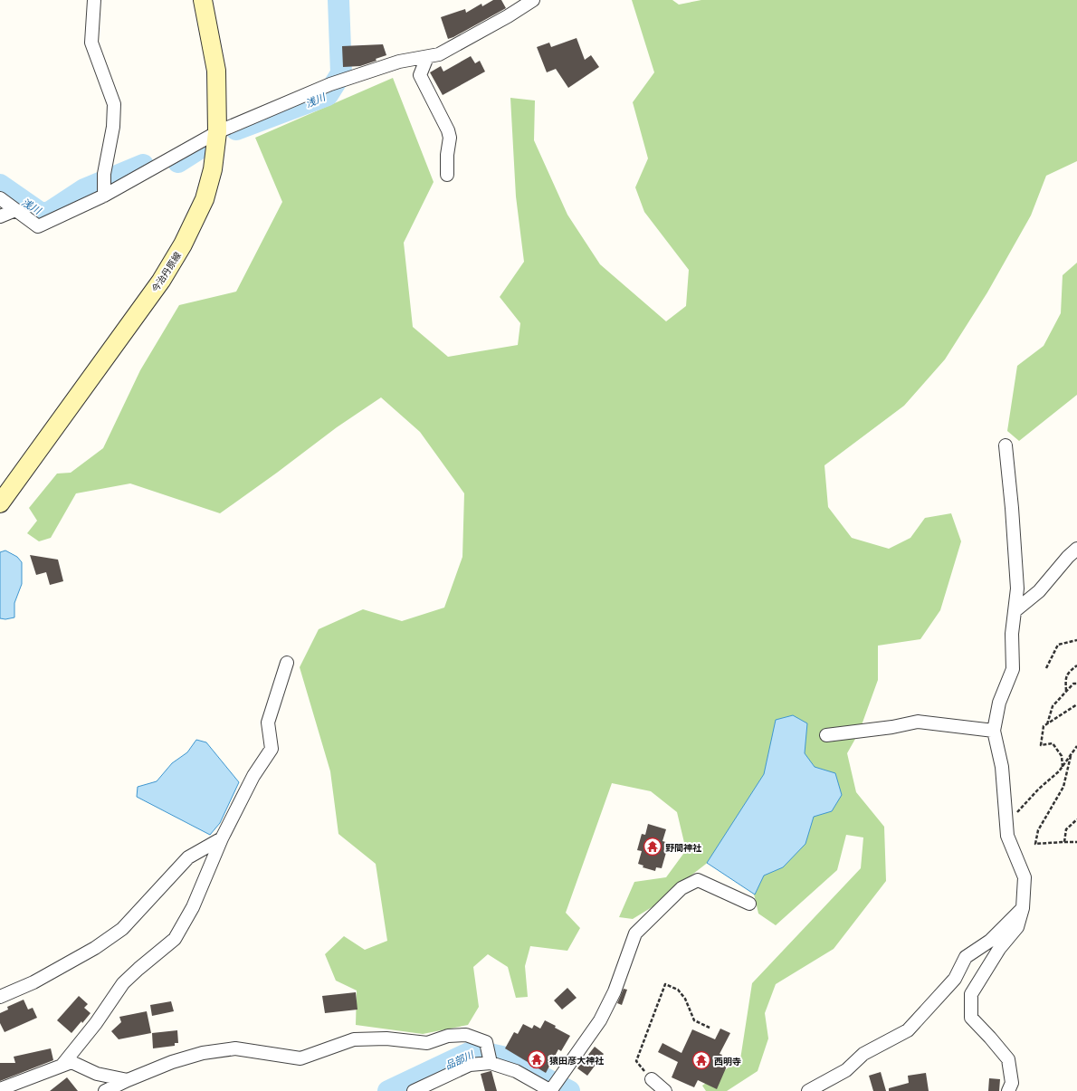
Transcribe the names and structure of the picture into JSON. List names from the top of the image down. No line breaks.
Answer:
{"streets":{"main road":["今治丹原線"]},"water":["浅川","品部川"],"places":{"temple":["野間神社","猿田彦大神社","西明寺"]}}
